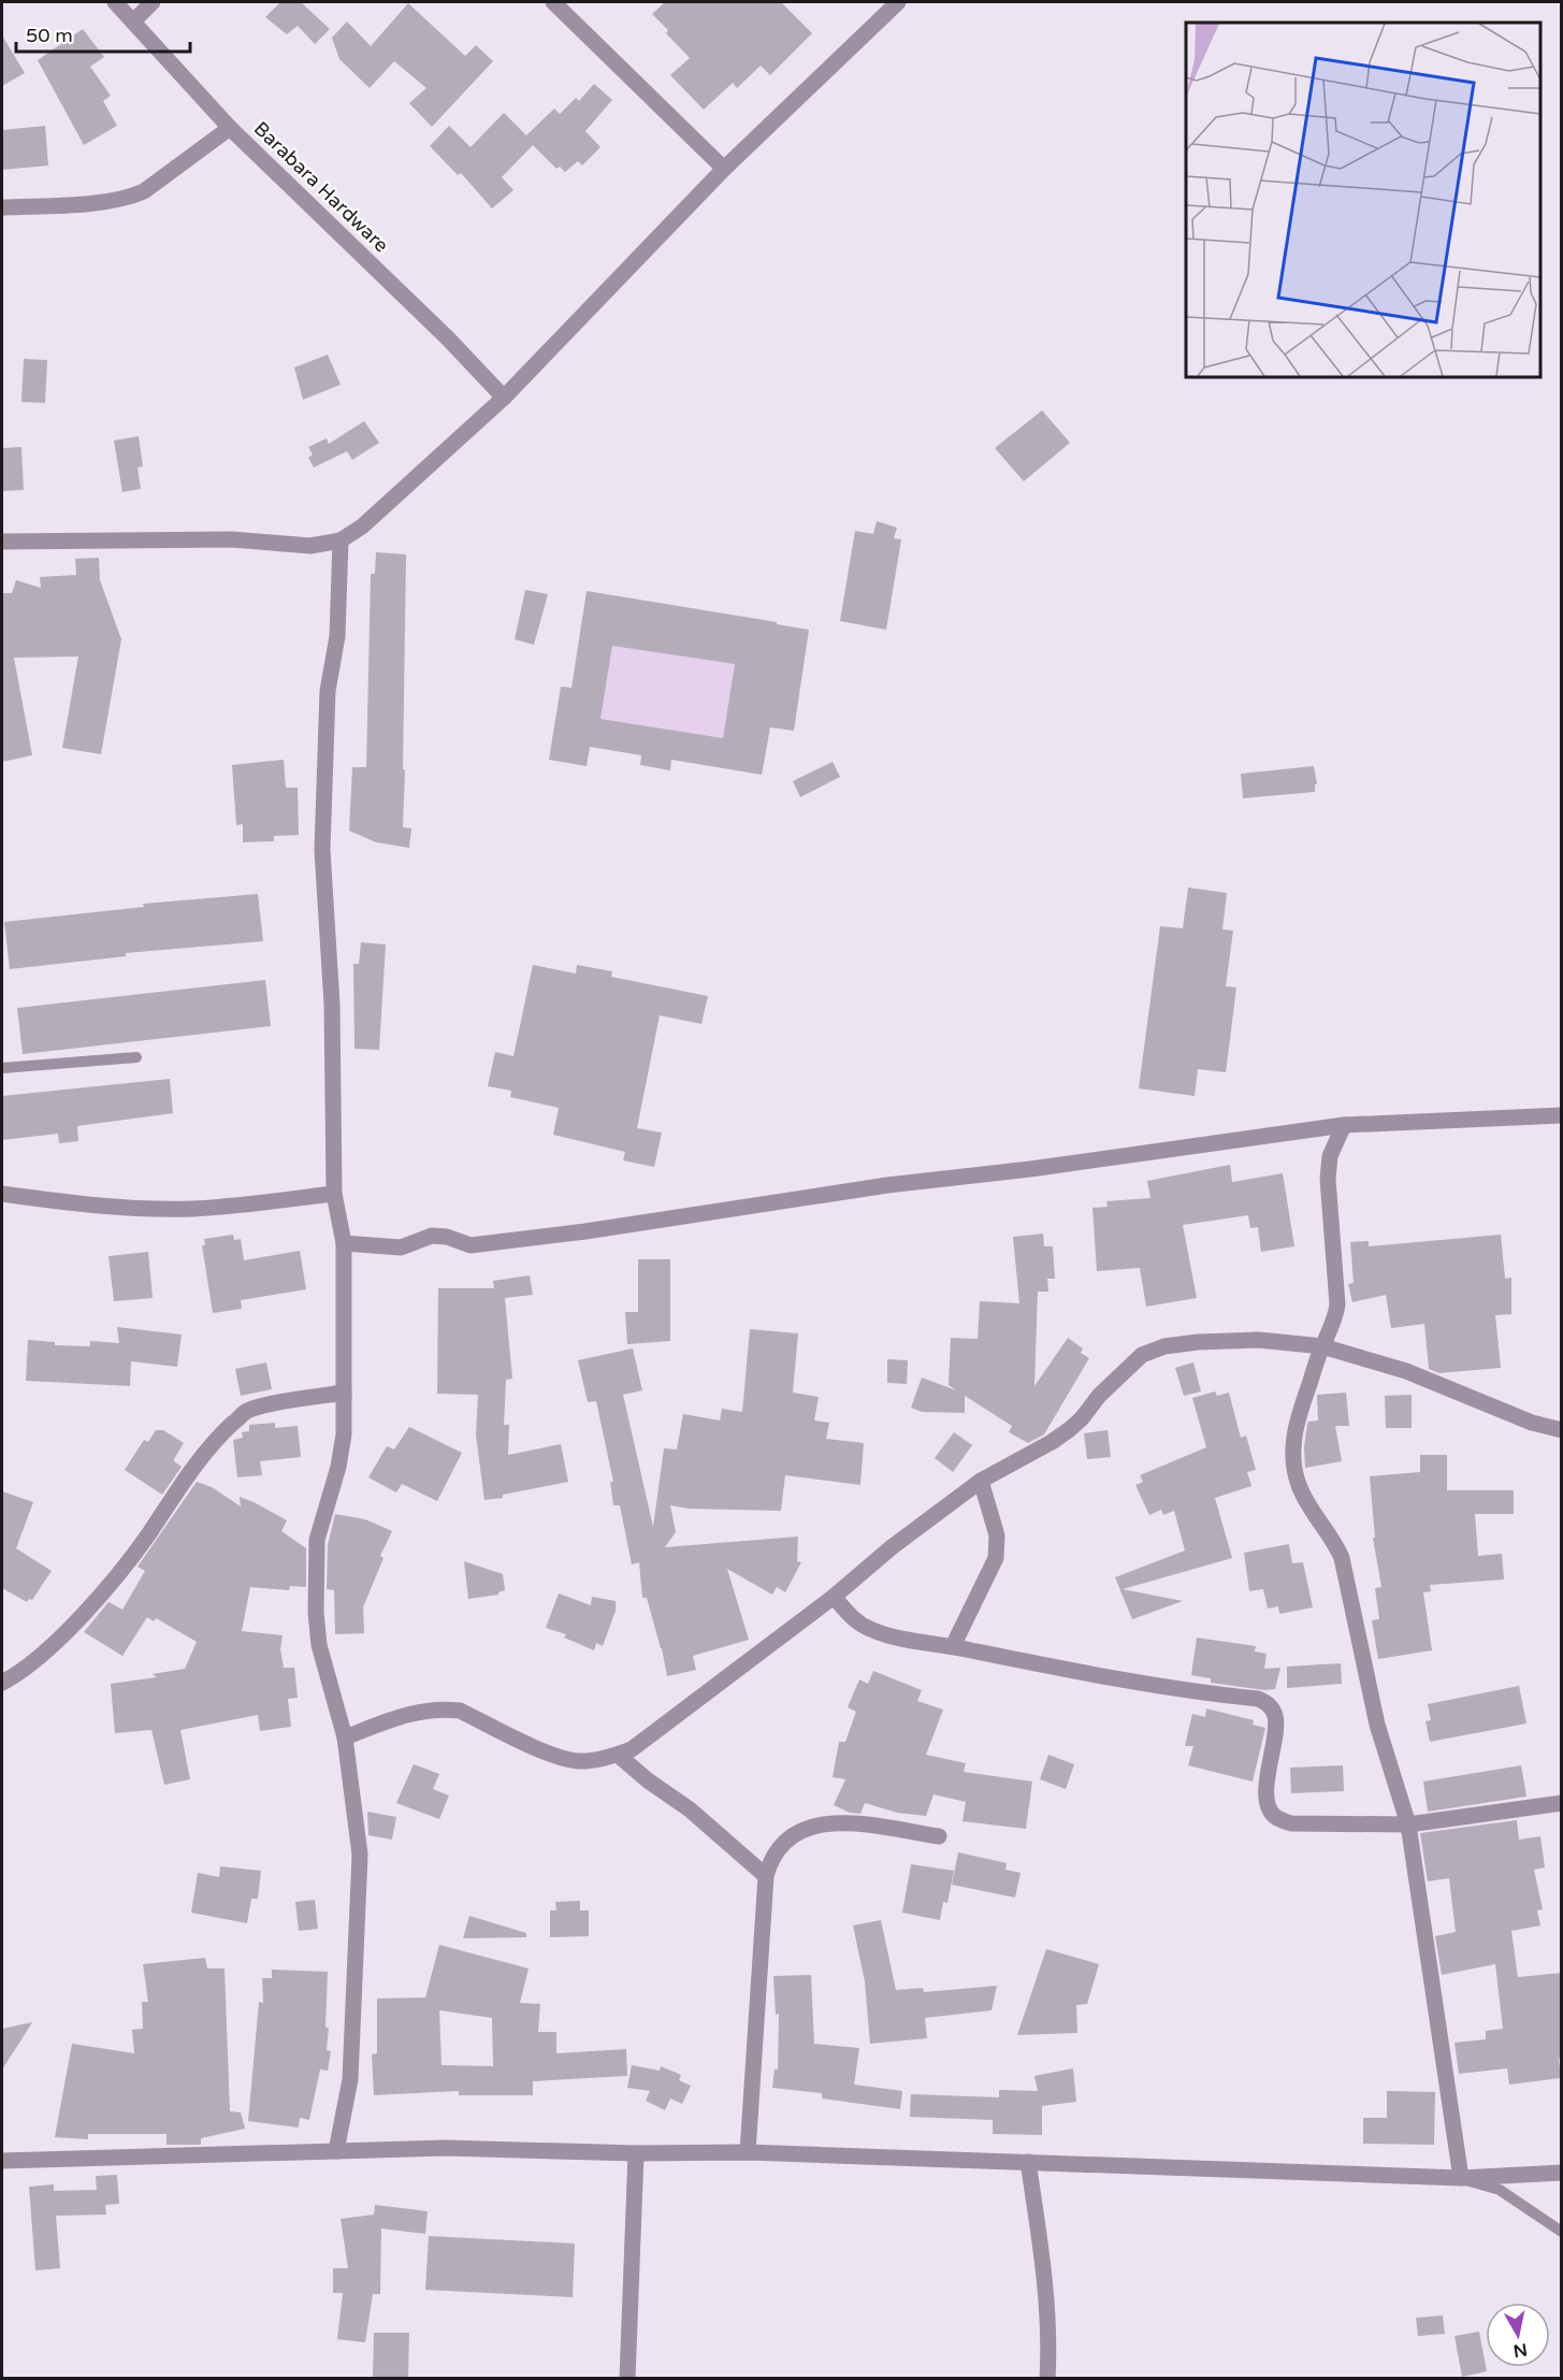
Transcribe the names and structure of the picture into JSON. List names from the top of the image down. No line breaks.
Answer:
{"streets":{"street":["Barabara Hardware"]},"scale_bar":"50 m","north":"bottom"}
